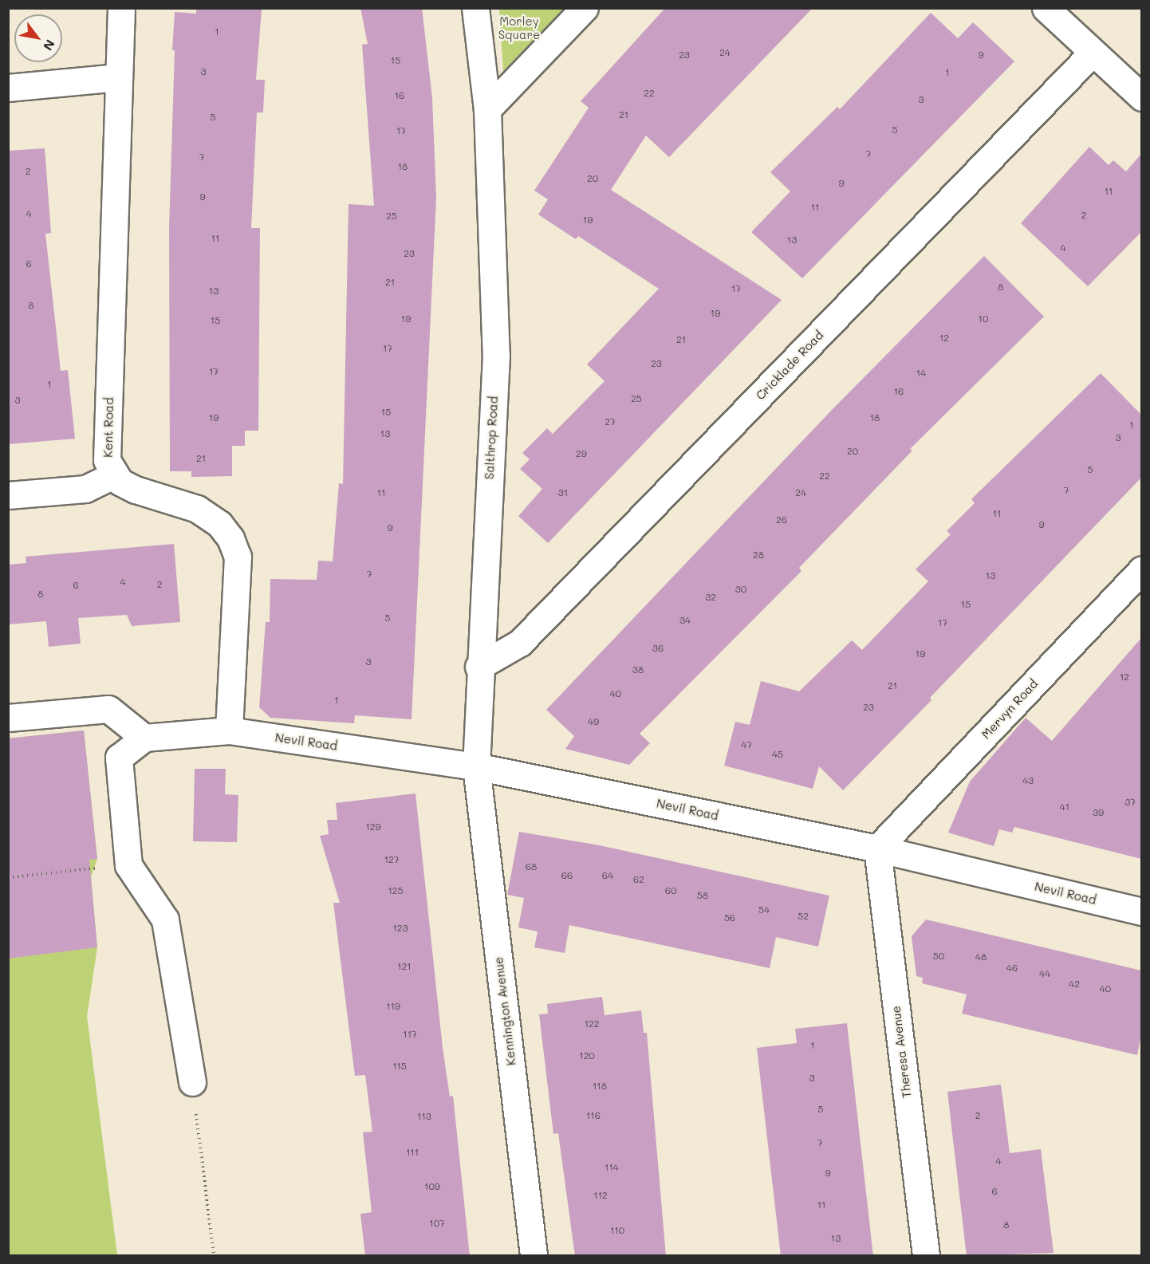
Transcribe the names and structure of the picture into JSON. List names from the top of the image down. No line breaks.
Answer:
{"streets":{"street":["Cricklade Road","Kent Road","Salthrop Road","Mervyn Road","Nevil Road","Kennington Avenue","Theresa Avenue"]},"crossings":[["Cricklade Road","Salthrop Road"],["Kent Road","Nevil Road"],["Salthrop Road","Nevil Road"],["Salthrop Road","Kennington Avenue"],["Mervyn Road","Nevil Road"],["Mervyn Road","Theresa Avenue"],["Nevil Road","Kennington Avenue"],["Nevil Road","Theresa Avenue"]],"parks":["Morley Square"],"house_numbers":["1","24","23","9","15","3","1","22","16","3","21","5","5","17","7","7","18","2","20","9","11","9","11","4","2","25","19","11","13","4","23","6","21","8","17","13","8","19","19","10","15","12","21","17","23","17","14","1","16","25","3","15","19","18","27","1","13","3","20","29","21","5","22","7","11","31","24","11","26","9","9","28","7","13","4","2","6","30","8","32","15","5","34","17","36","19","3","38","12","21","40","1","23","49","47","45","43","37","41","39","129","127","68","66","64","62","125","60","58","54","52","56","123","50","48","121","46","44","42","40","119","122","117","1","120","115","3","118","5","116","2","113","7","111","4","114","9","109","6","112","11","107","8","110","13"],"north":"bottom right"}
